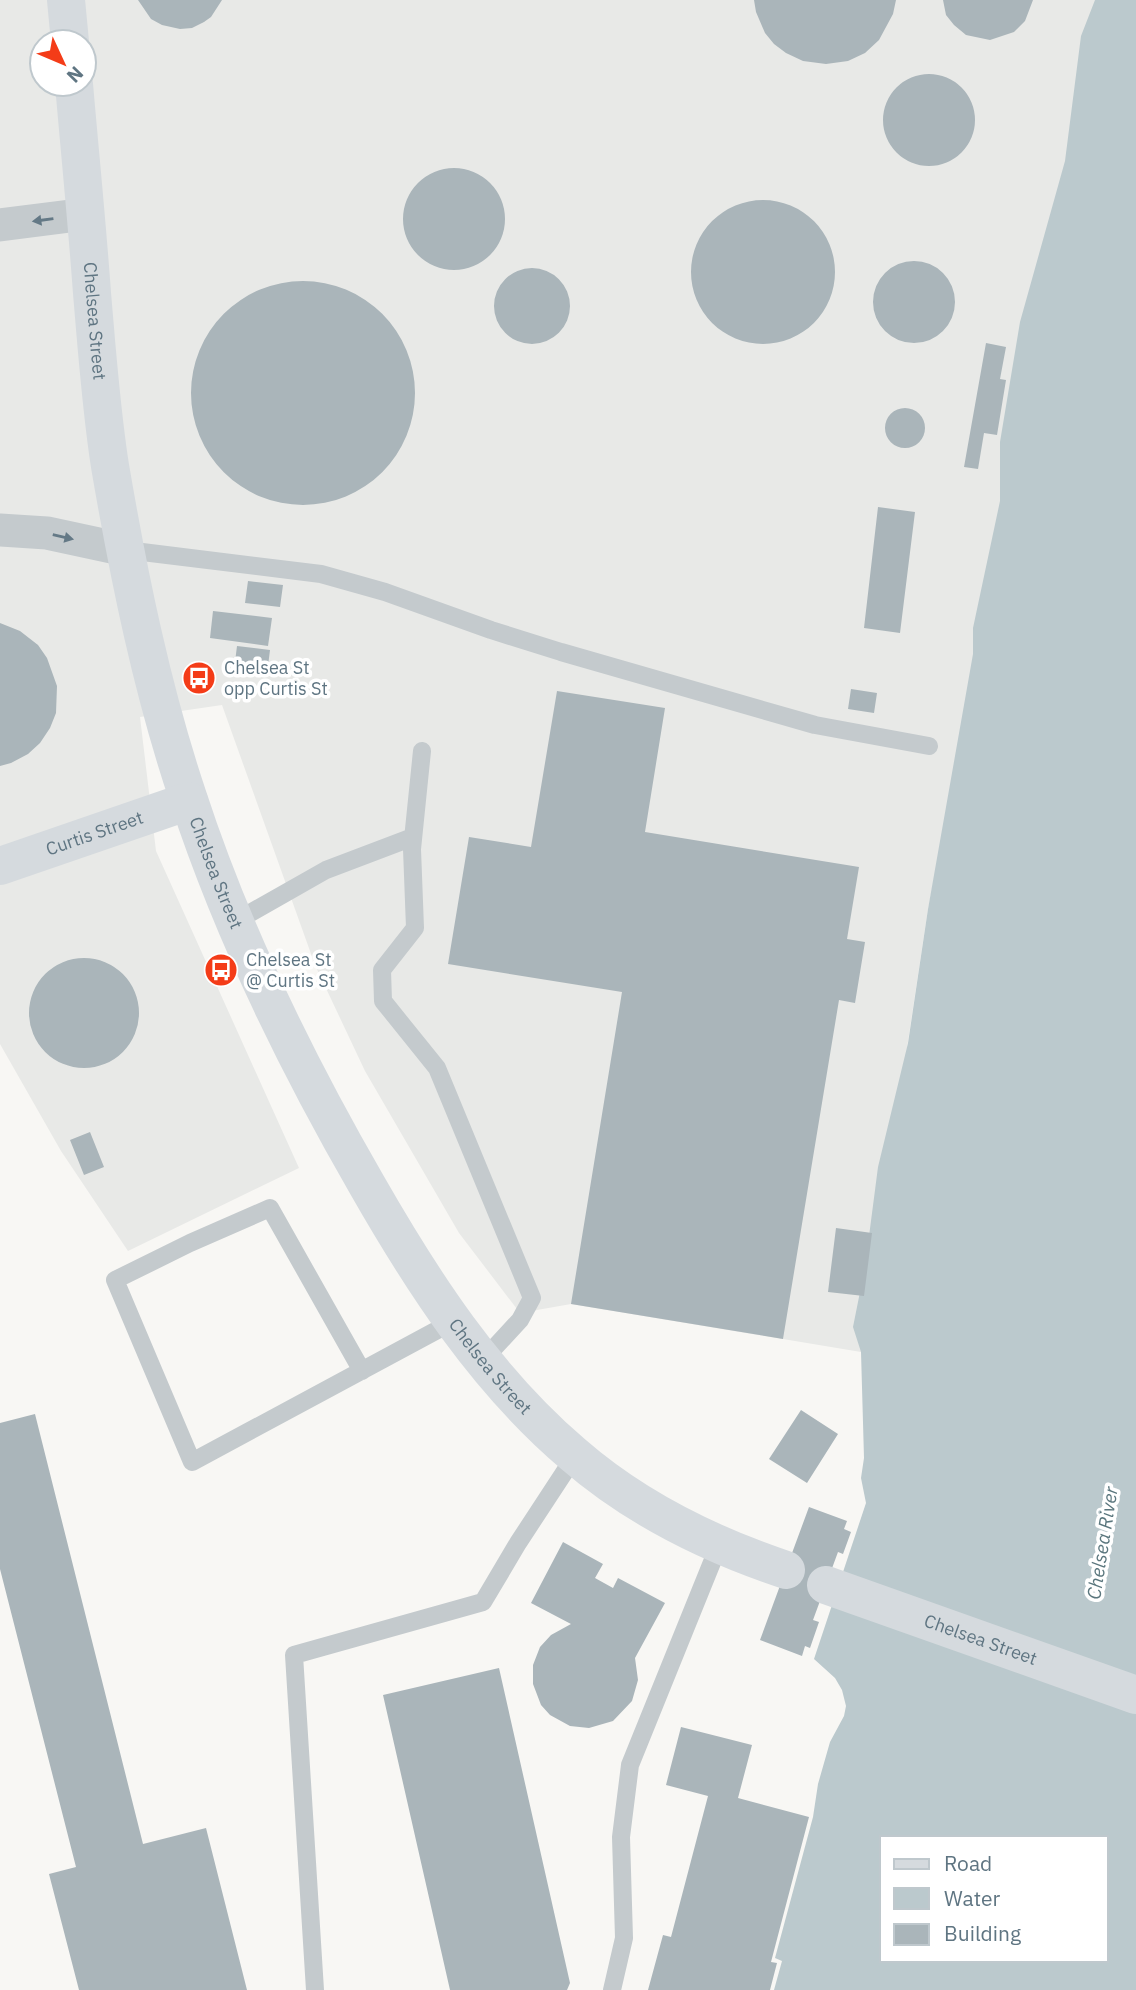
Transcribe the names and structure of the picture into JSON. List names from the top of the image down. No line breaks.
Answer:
{"streets":{"main road":["Chelsea Street","Curtis Street"]},"crossings":[["Chelsea Street","Curtis Street"]],"water":["Chelsea River"],"places":{"bus stop":["Chelsea St opp Curtis St","Chelsea St @ Curtis St"]},"legend":["Road","Water","Building"],"north":"bottom right"}
